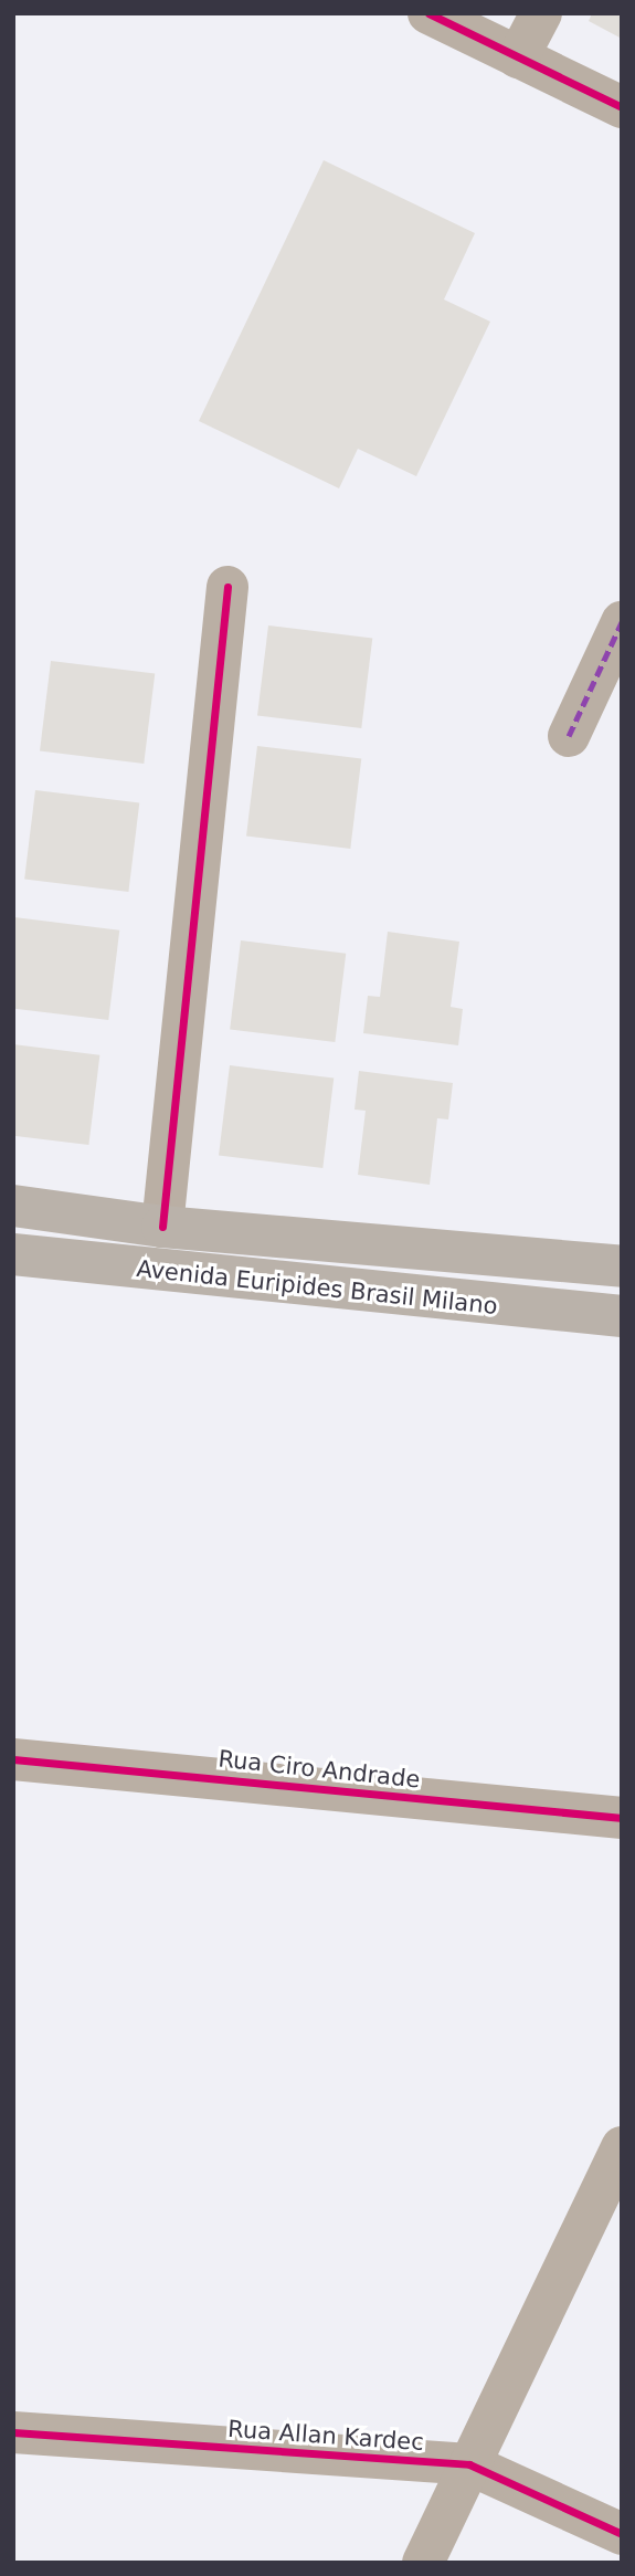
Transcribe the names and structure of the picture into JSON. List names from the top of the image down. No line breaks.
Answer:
{"streets":{"main road":["Avenida Euripides Brasil Milano"],"street":["Rua Ciro Andrade","Rua Allan Kardec"]}}
